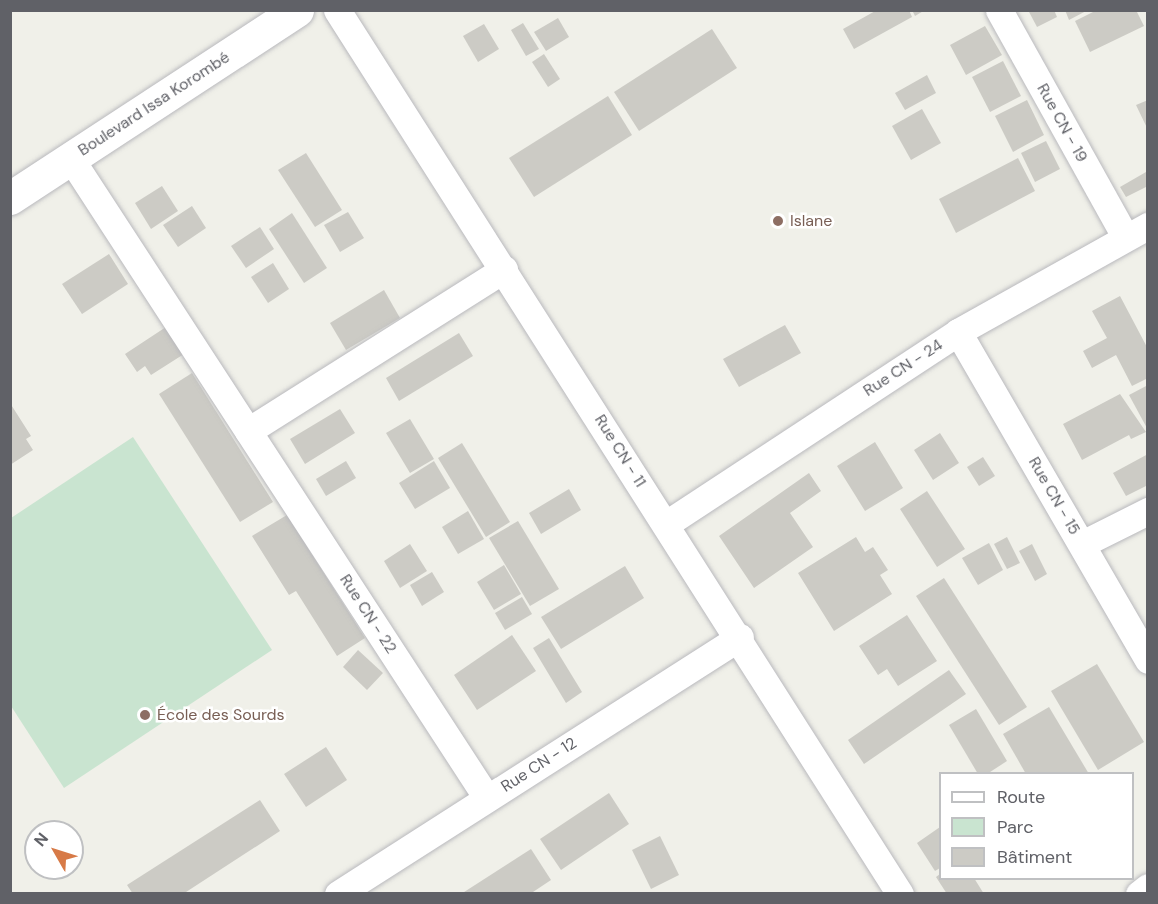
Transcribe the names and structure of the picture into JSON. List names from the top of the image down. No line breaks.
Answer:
{"streets":{"street":["Boulevard Issa Korombé","Rue CN - 19","Rue CN - 24","Rue CN - 11","Rue CN - 15","Rue CN - 22","Rue CN - 12"]},"crossings":[["Boulevard Issa Korombé","Rue CN - 22"],["Rue CN - 19","Rue CN - 24"],["Rue CN - 24","Rue CN - 11"],["Rue CN - 24","Rue CN - 15"],["Rue CN - 11","Rue CN - 12"],["Rue CN - 22","Rue CN - 12"]],"places":["Islane","École des Sourds"],"legend":["Route","Parc","Bâtiment"],"north":"top left"}
